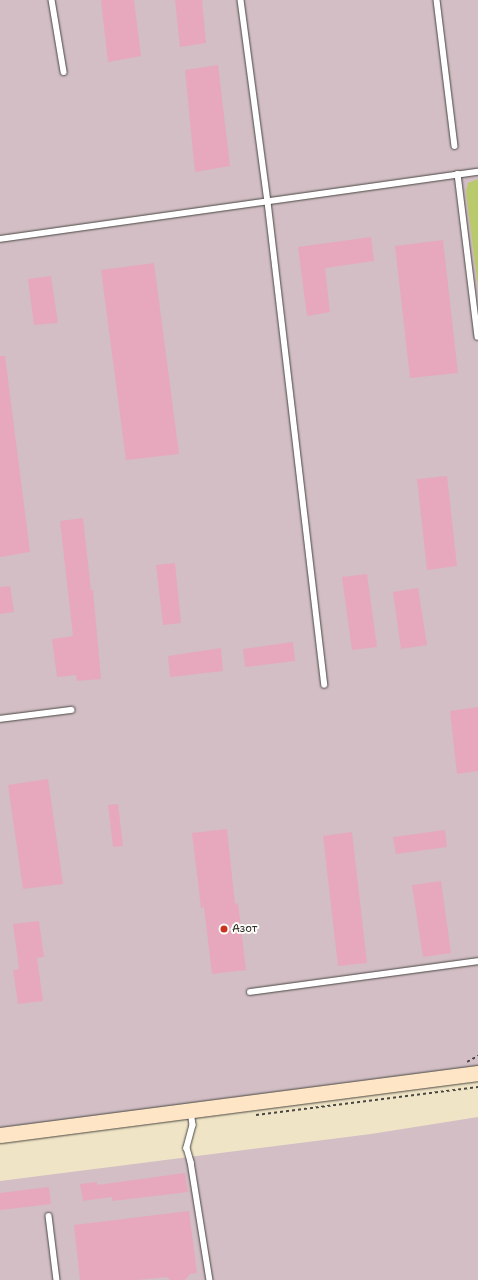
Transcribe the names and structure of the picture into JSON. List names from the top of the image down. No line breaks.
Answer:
{"places":["Азот"]}
